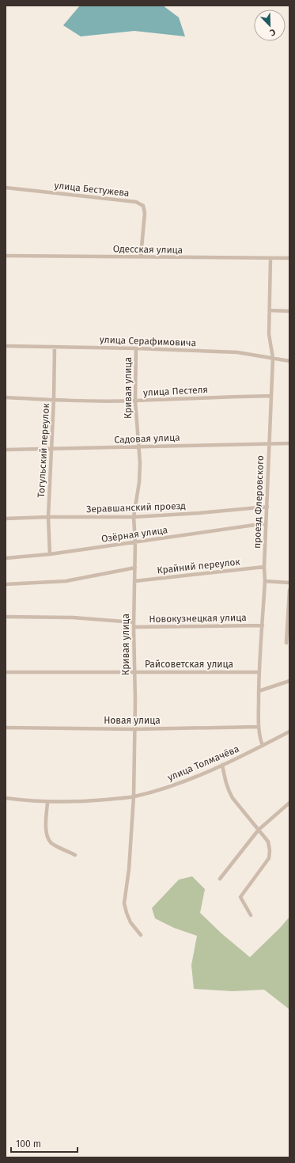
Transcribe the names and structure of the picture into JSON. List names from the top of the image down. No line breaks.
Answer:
{"streets":{"street":["улица Бестужева","Одесская улица","улица Серафимовича","Кривая улица","улица Пестеля","Садовая улица","Тогульский переулок","проезд Флеровского","Зеравшанский проезд","Озёрная улица","Крайний переулок","Новокузнецкая улица","Райсоветская улица","Новая улица","улица Толмачёва"]},"crossings":[["улица Бестужева","Одесская улица"],["Одесская улица","проезд Флеровского"],["улица Серафимовича","Кривая улица"],["улица Серафимовича","Тогульский переулок"],["улица Серафимовича","проезд Флеровского"],["Кривая улица","улица Пестеля"],["Кривая улица","Садовая улица"],["Кривая улица","Зеравшанский проезд"],["Кривая улица","Озёрная улица"],["Кривая улица","Крайний переулок"],["Кривая улица","Новокузнецкая улица"],["Кривая улица","Райсоветская улица"],["Кривая улица","Новая улица"],["Кривая улица","улица Толмачёва"],["улица Пестеля","Тогульский переулок"],["улица Пестеля","проезд Флеровского"],["Садовая улица","Тогульский переулок"],["Садовая улица","проезд Флеровского"],["Тогульский переулок","Зеравшанский проезд"],["Тогульский переулок","Озёрная улица"],["проезд Флеровского","Зеравшанский проезд"],["проезд Флеровского","Озёрная улица"],["проезд Флеровского","Крайний переулок"],["проезд Флеровского","Новокузнецкая улица"],["проезд Флеровского","Райсоветская улица"],["проезд Флеровского","Новая улица"],["проезд Флеровского","улица Толмачёва"]],"scale_bar":"100 m","north":"bottom right"}
